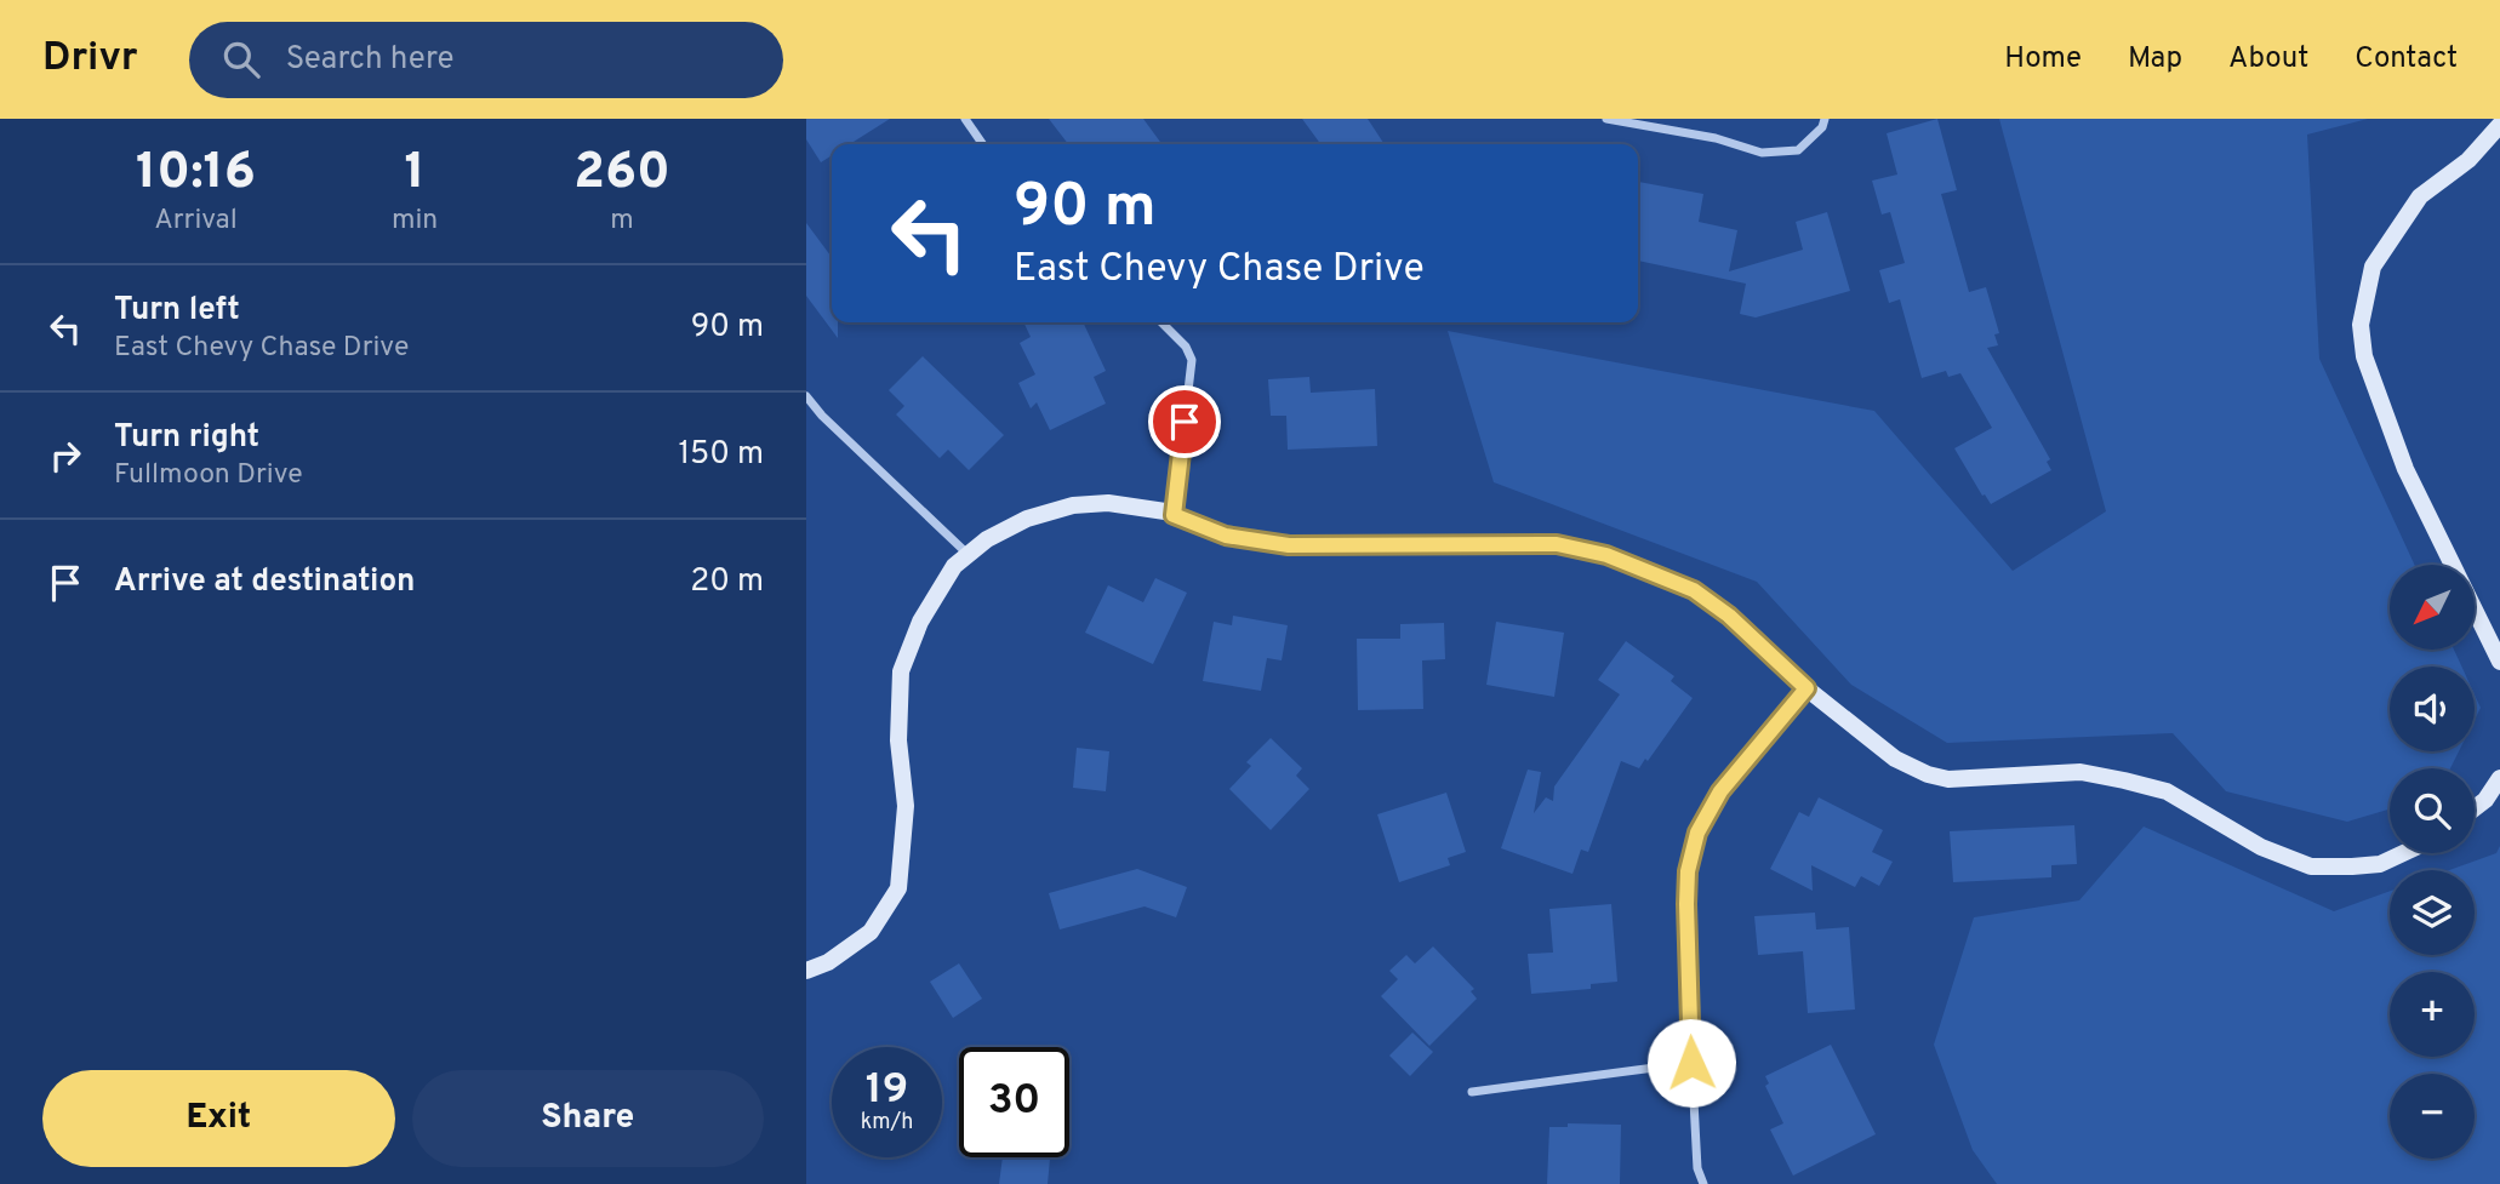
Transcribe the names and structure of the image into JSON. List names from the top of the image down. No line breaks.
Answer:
{"north":"bottom left","page":{"header":"Drivr","search":"Search here","nav":["Home","Map","About","Contact"],"eta":["10:16","Arrival","1","min","260","m"],"turn":["90 m","East Chevy Chase Drive"],"list":[{"name":"Turn left","note":"East Chevy Chase Drive","value":"90 m"},{"name":"Turn right","note":"Fullmoon Drive","value":"150 m"},{"name":"Arrive at destination","value":"20 m"}],"map_buttons":["+","−"],"speed":"19 km/h","limit":"30","buttons":["Exit","Share"]}}
